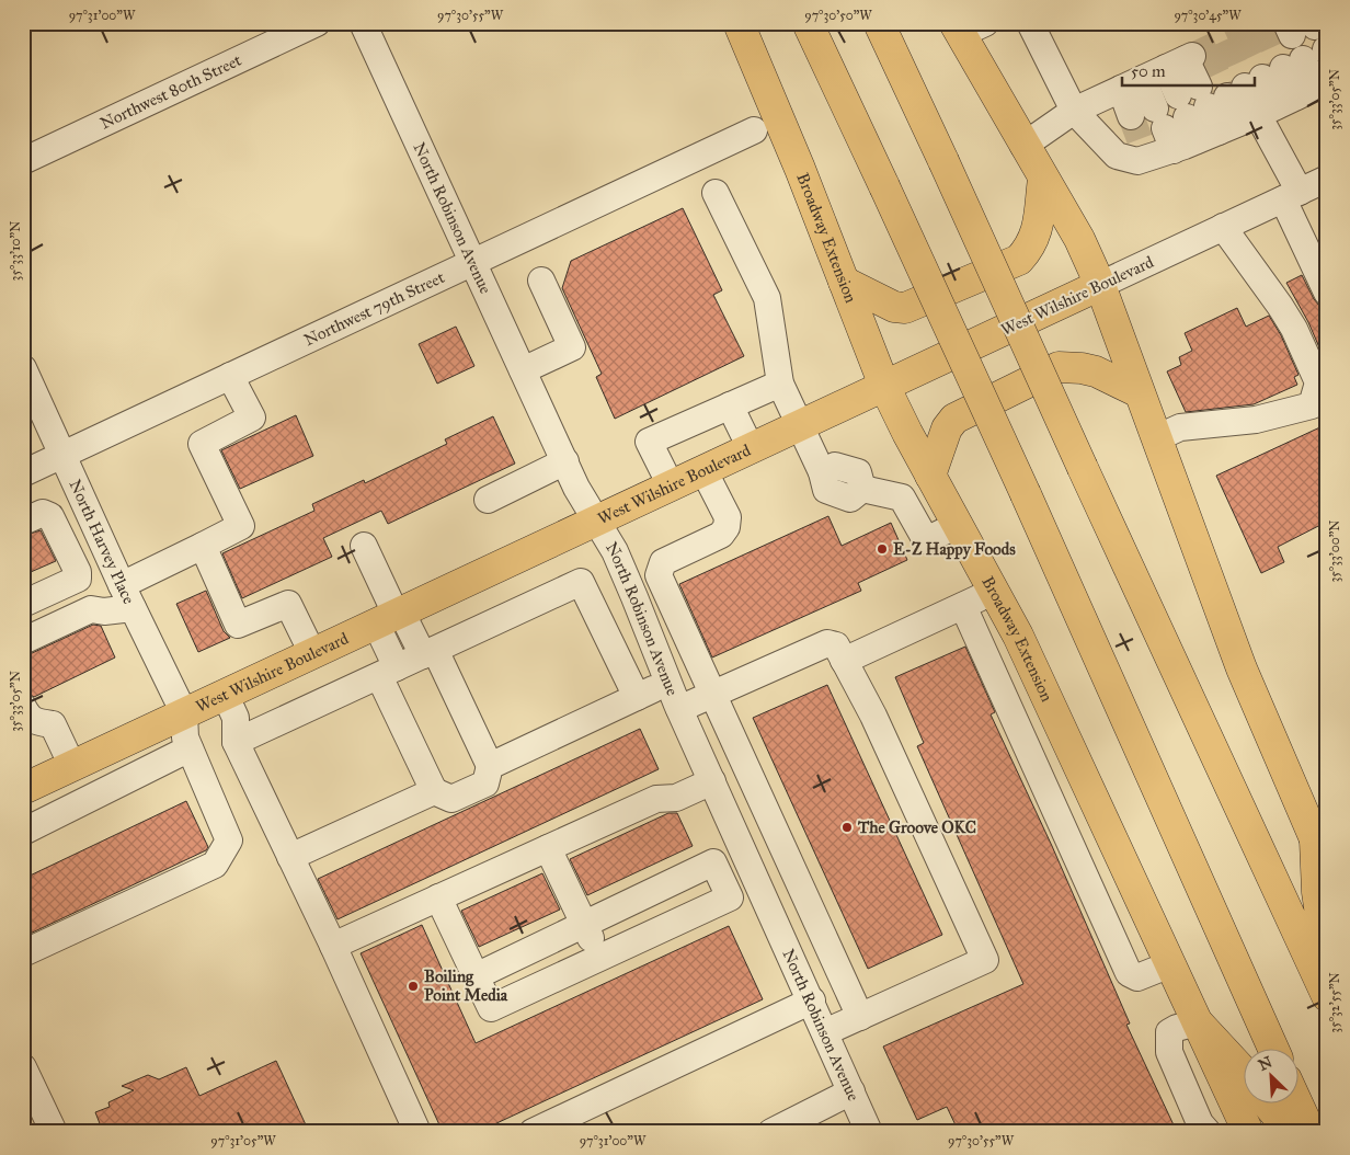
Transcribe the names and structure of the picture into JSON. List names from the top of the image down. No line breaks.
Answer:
{"streets":{"main road":["Broadway Extension","West Wilshire Boulevard"],"street":["Northwest 80th Street","North Robinson Avenue","Northwest 79th Street","North Harvey Place"]},"crossings":[["North Robinson Avenue","West Wilshire Boulevard"],["North Robinson Avenue","Northwest 79th Street"],["Broadway Extension","West Wilshire Boulevard"],["West Wilshire Boulevard","North Harvey Place"],["Northwest 79th Street","North Harvey Place"]],"places":["E-Z Happy Foods","The Groove OKC","Boiling Point Media"],"scale_bar":"50 m","north":"top left","coordinates":["97°31'00\"W","97°30'55\"W","97°30'50\"W","97°30'45\"W","35°33'05\"N","35°33'10\"N","35°33'00\"N","35°32'55\"N","97°31'05\"W"]}
